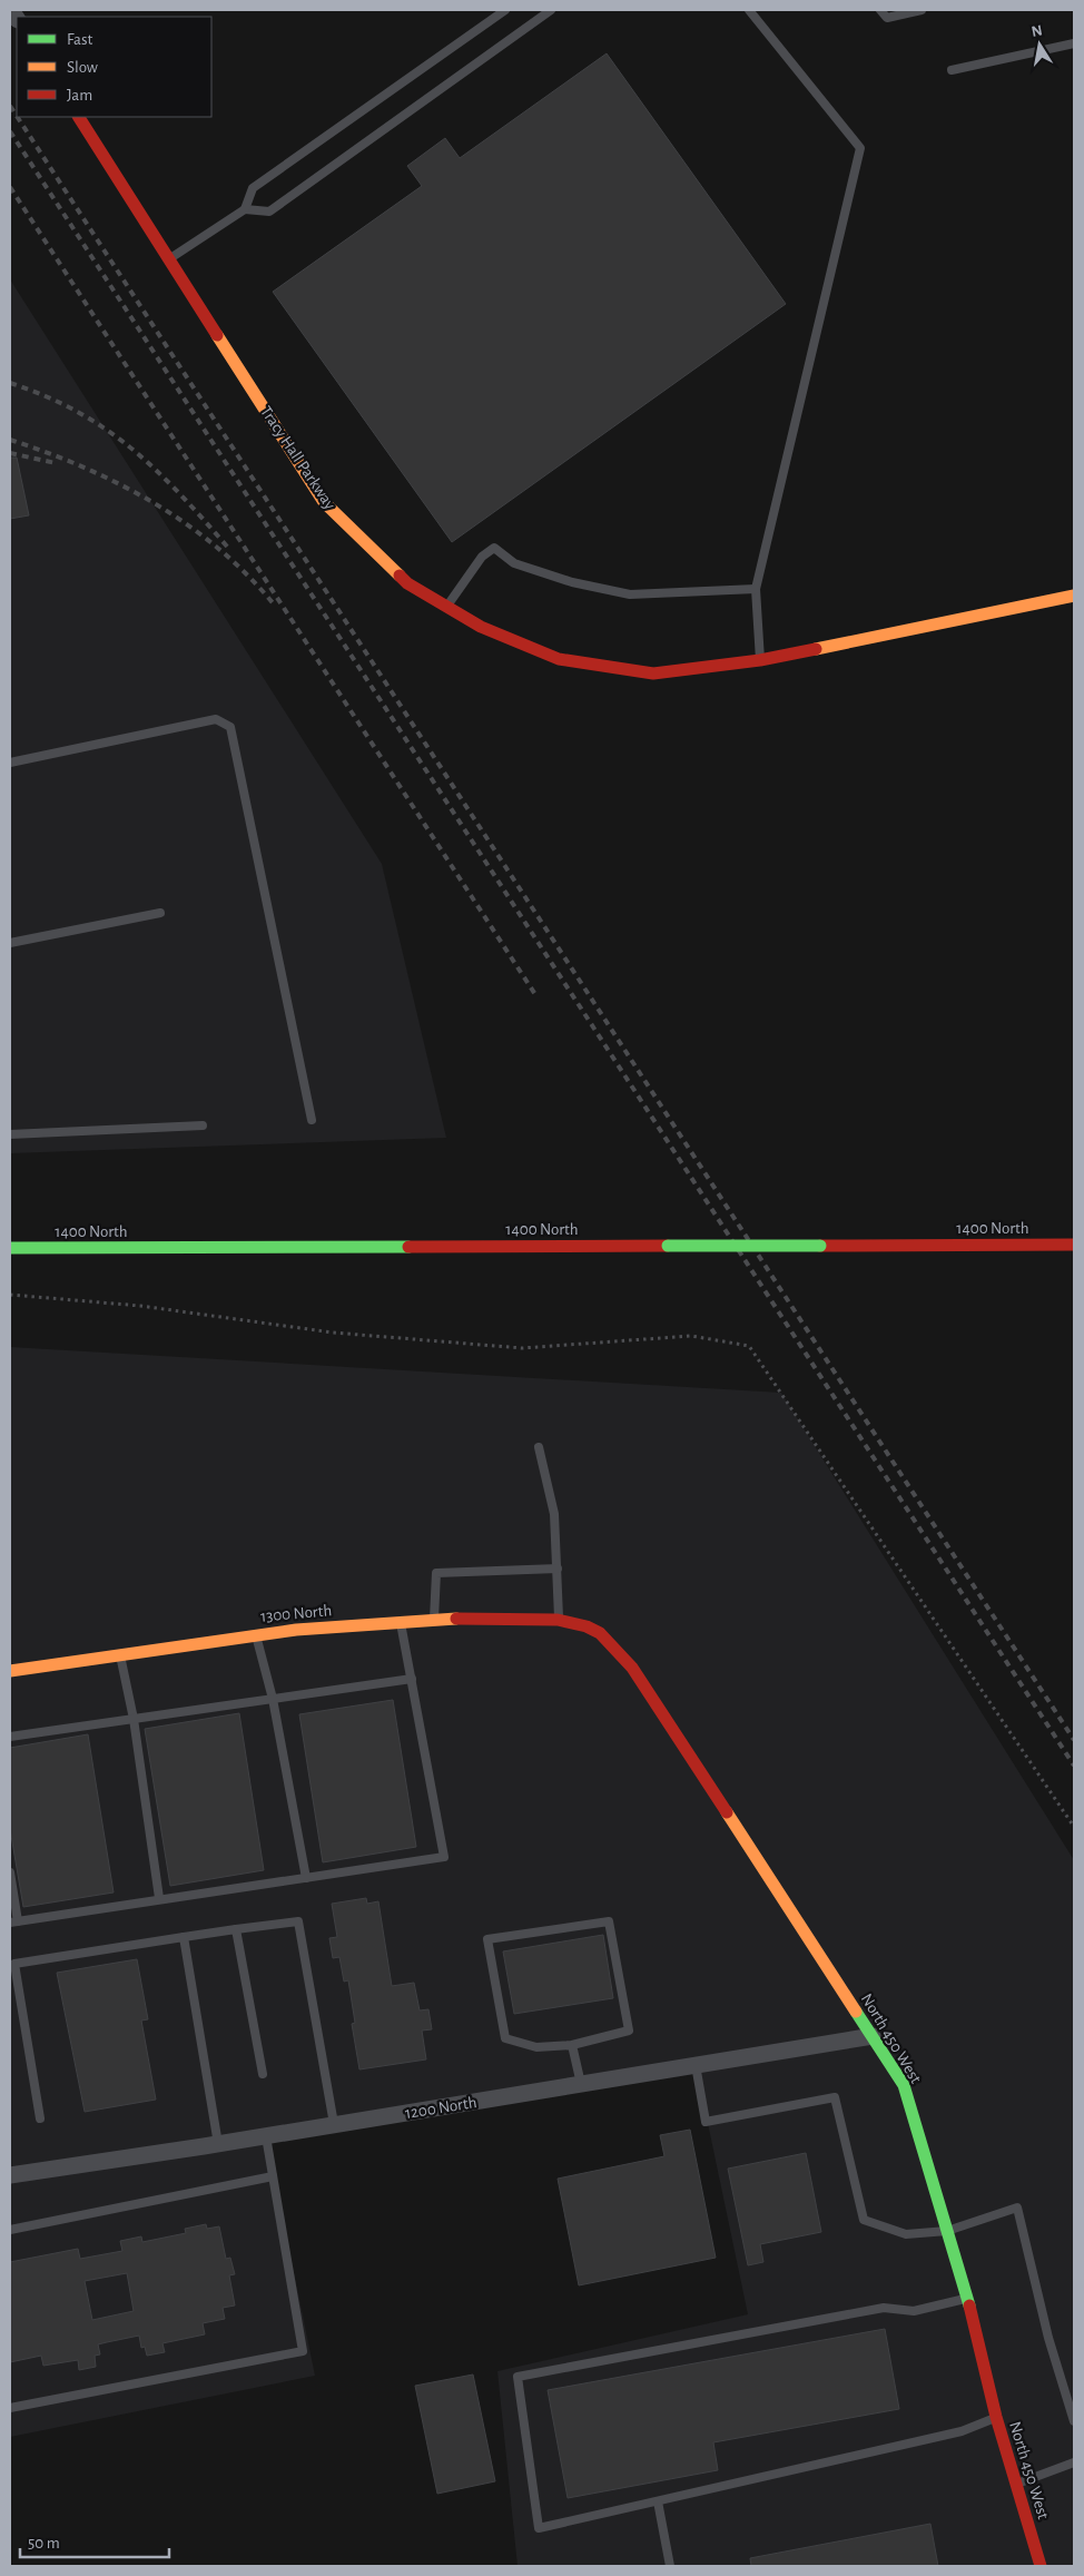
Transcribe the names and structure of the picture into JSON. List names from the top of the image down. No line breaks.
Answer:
{"streets":{"street":["Tracy Hall Parkway","1400 North","1300 North","North 450 West","1200 North"]},"crossings":[["1300 North","North 450 West"],["North 450 West","1200 North"]],"legend":["Fast","Slow","Jam"],"scale_bar":"50 m","north":"top"}
